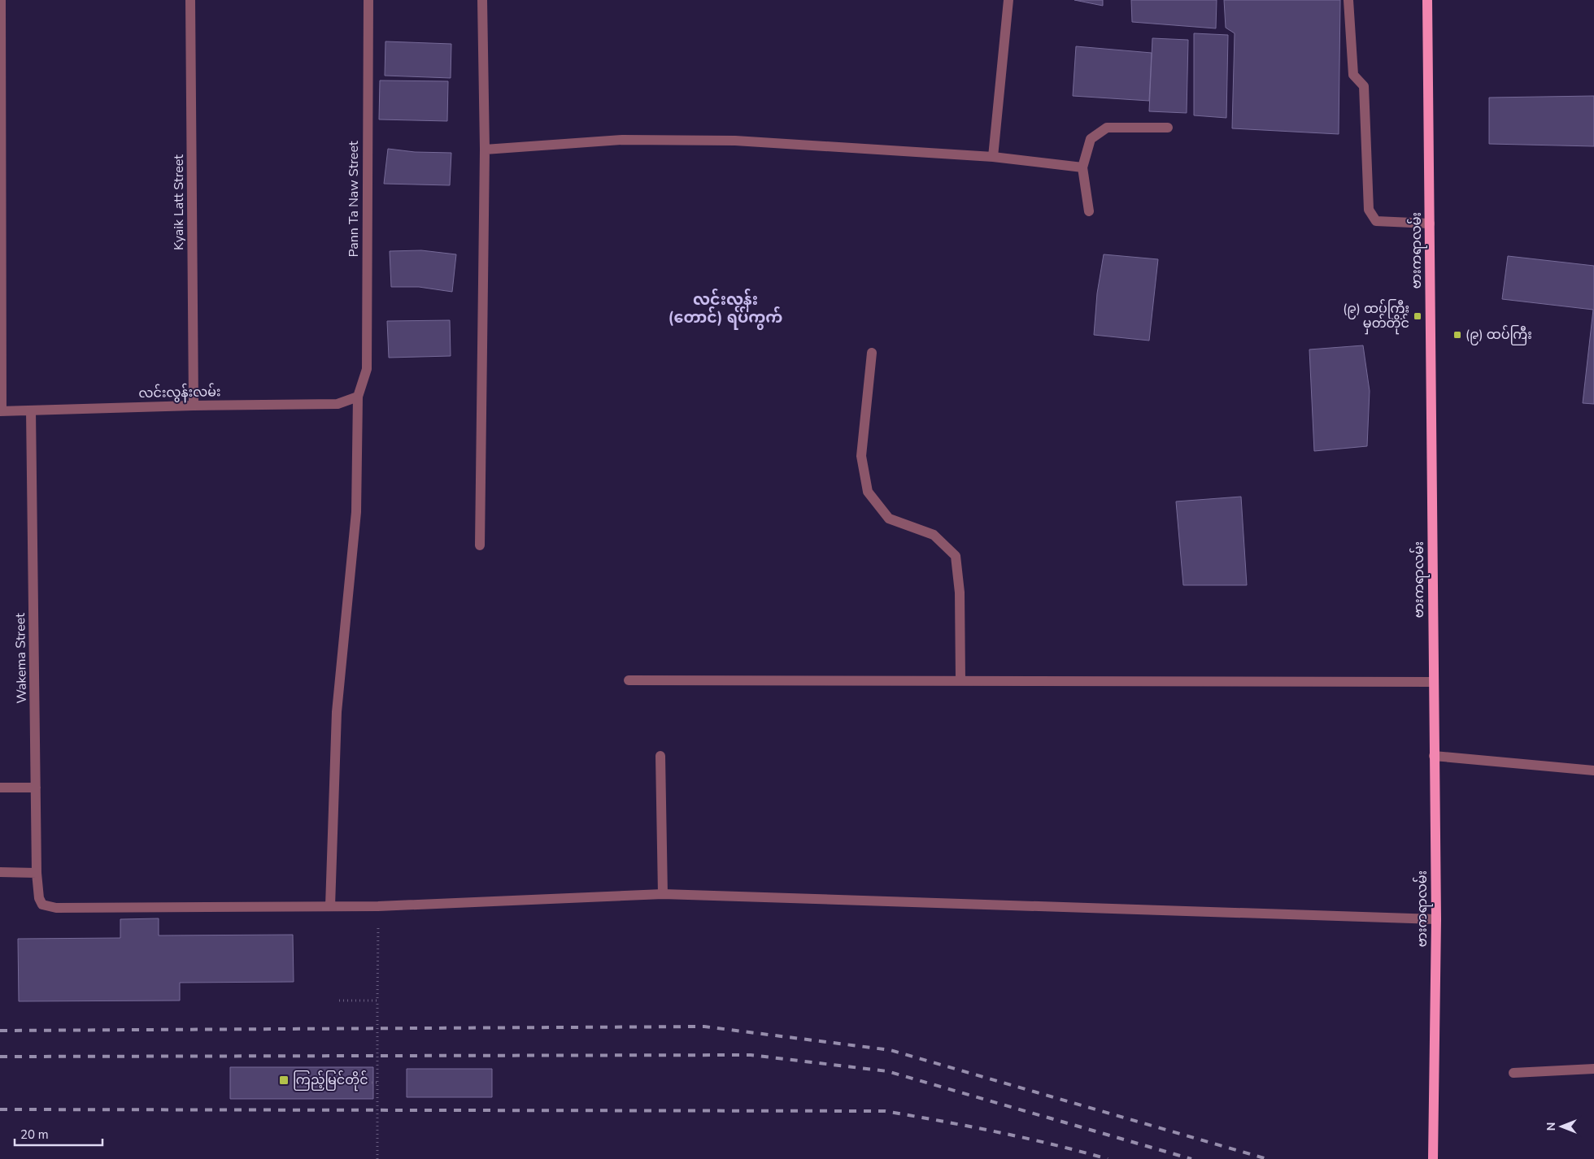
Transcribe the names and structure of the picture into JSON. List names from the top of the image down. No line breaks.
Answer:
{"streets":{"main road":["ဗားကရာလမ်း"],"street":["Pann Ta Naw Street","Kyaik Latt Street","လင်းလွန်းလမ်း","Wakema Street"]},"crossings":[["Pann Ta Naw Street","လင်းလွန်းလမ်း"],["Pann Ta Naw Street","Wakema Street"],["Kyaik Latt Street","လင်းလွန်းလမ်း"],["လင်းလွန်းလမ်း","Wakema Street"]],"districts":["လင်းလွန်း (တောင်) ရပ်ကွက်"],"places":{"transit":["(၉) ထပ်ကြီး မှတ်တိုင်","(၉) ထပ်ကြီး","ကြည့်မြင်တိုင်"]},"scale_bar":"20 m","north":"left"}
